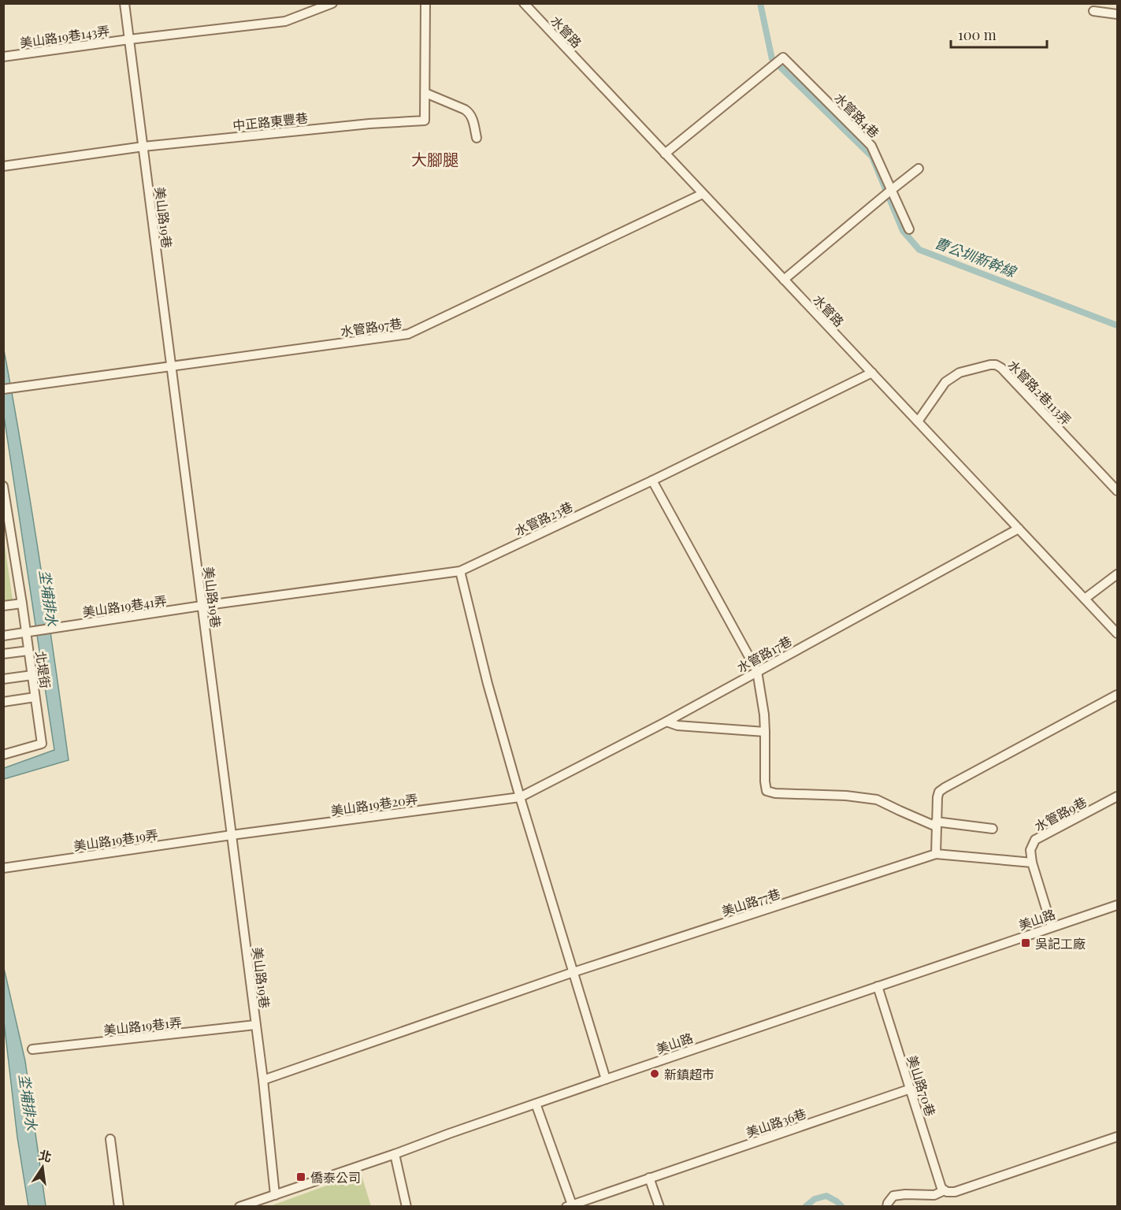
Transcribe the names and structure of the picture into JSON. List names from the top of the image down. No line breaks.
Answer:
{"streets":{"street":["水管路","美山路19巷143弄","水管路4巷","中正路東豐巷","美山路19巷","水管路97巷","水管路2巷113弄","水管路23巷","美山路19巷41弄","水管路17巷","北堤街","美山路19巷20弄","水管路9巷","美山路19巷19弄","美山路77巷","美山路","美山路19巷1弄","美山路70巷","美山路36巷"]},"crossings":[["水管路","水管路4巷"],["水管路","水管路97巷"],["水管路","水管路2巷113弄"],["水管路","水管路23巷"],["水管路","水管路17巷"],["美山路19巷143弄","美山路19巷"],["中正路東豐巷","美山路19巷"],["美山路19巷","水管路97巷"],["美山路19巷","水管路23巷"],["美山路19巷","美山路19巷41弄"],["美山路19巷","美山路19巷20弄"],["美山路19巷","美山路19巷19弄"],["美山路19巷","美山路77巷"],["美山路19巷","美山路"],["美山路19巷","美山路19巷1弄"],["水管路23巷","美山路19巷41弄"],["美山路19巷41弄","北堤街"],["水管路17巷","美山路19巷20弄"],["美山路19巷20弄","美山路19巷19弄"],["水管路9巷","美山路77巷"],["美山路","美山路70巷"],["美山路","美山路36巷"],["美山路70巷","美山路36巷"]],"districts":["大腳腿"],"water":["曹公圳新幹線","坔埔排水"],"places":{"transit":["吳記工廠","僑泰公司"],"other":["新鎮超市"]},"scale_bar":"100 m","north":"top"}
